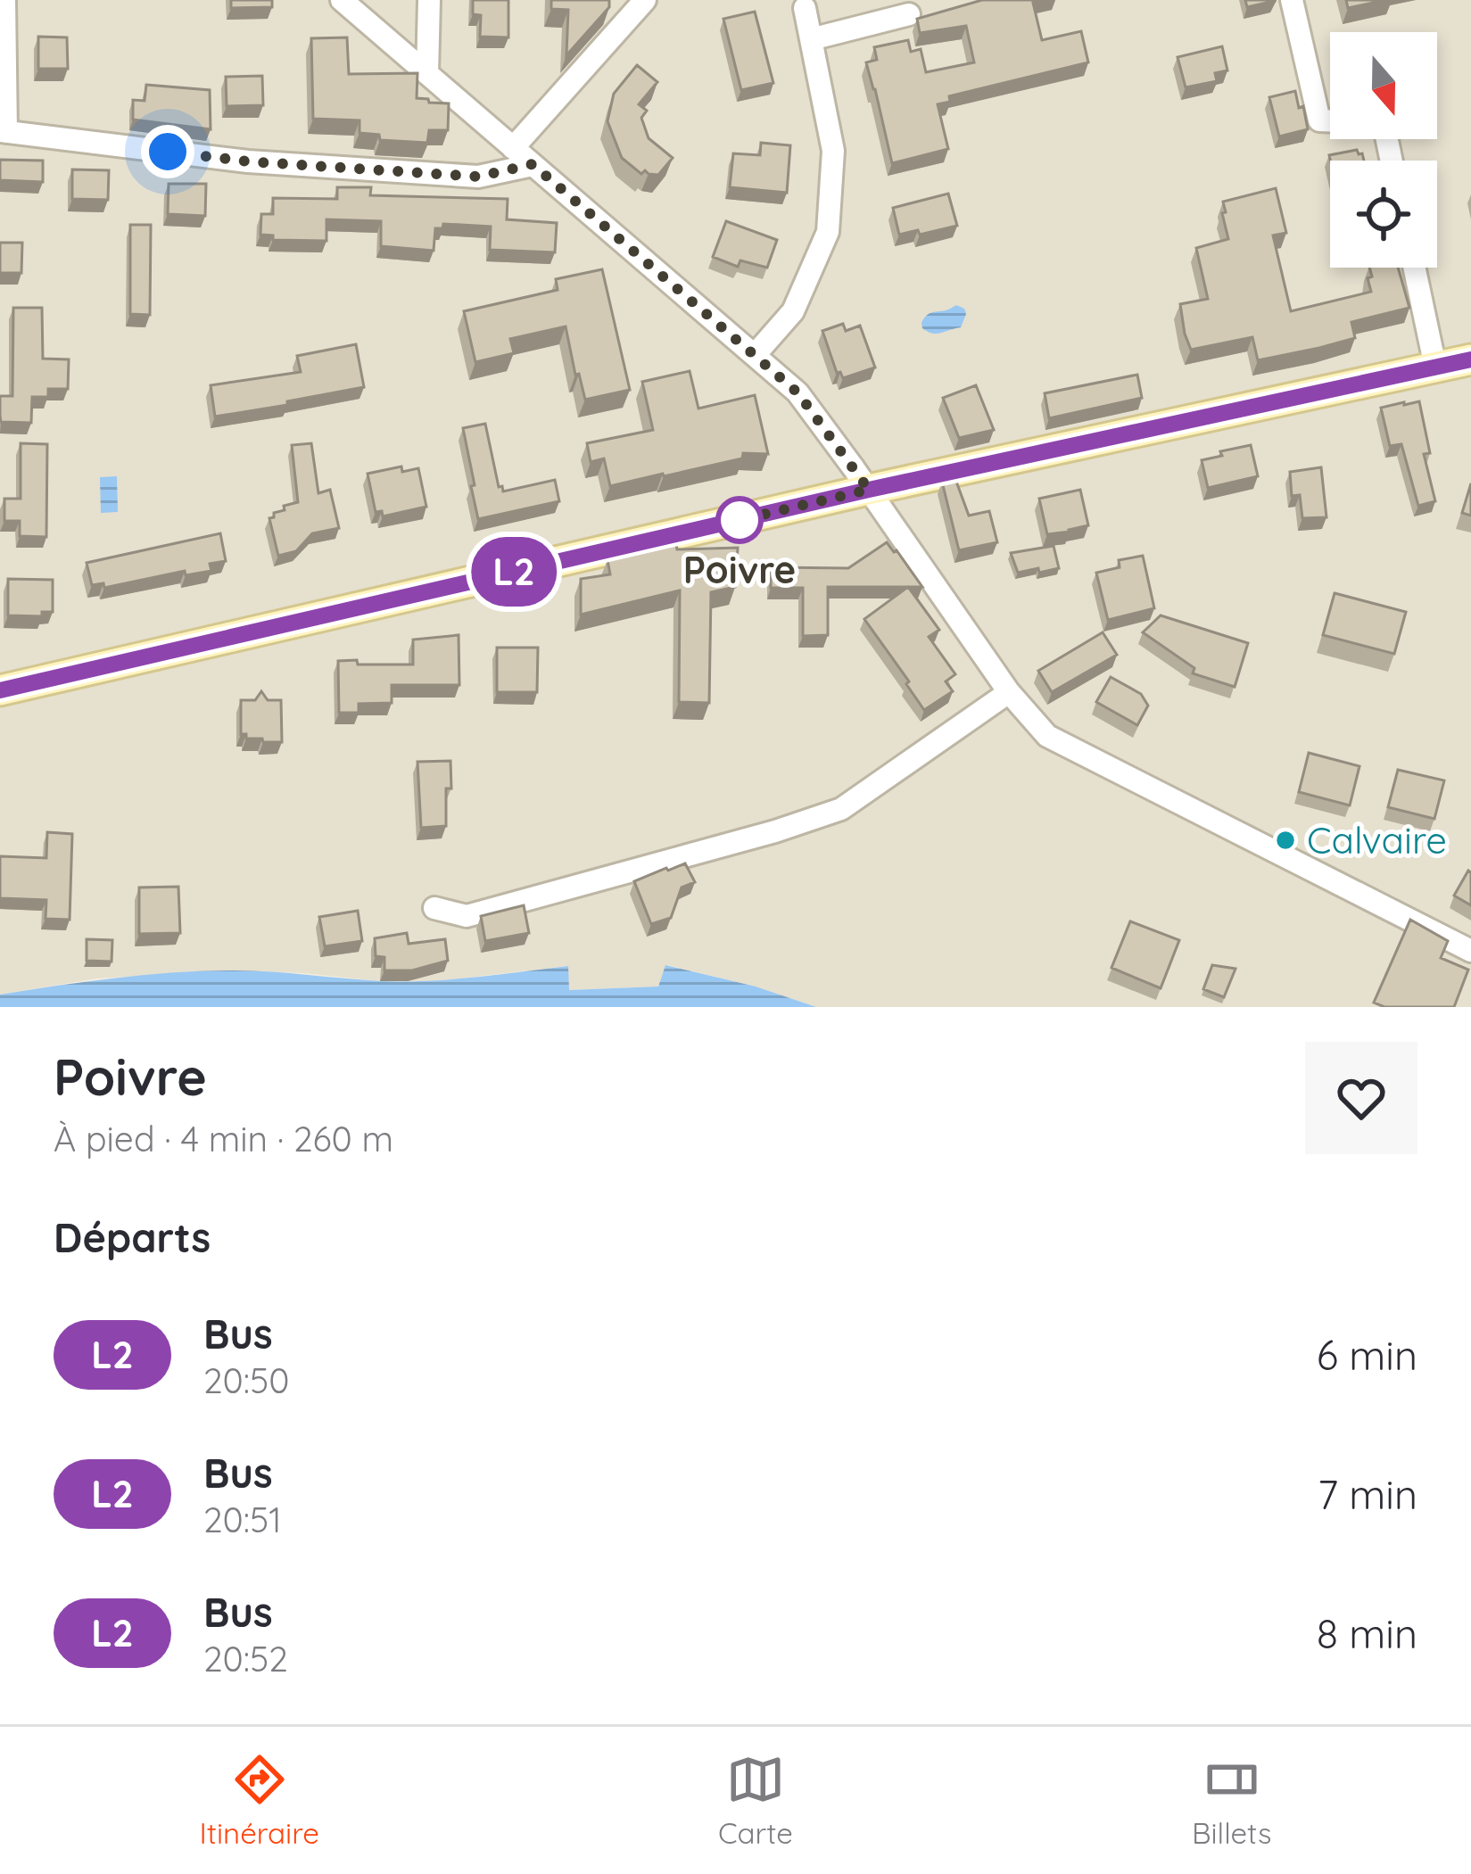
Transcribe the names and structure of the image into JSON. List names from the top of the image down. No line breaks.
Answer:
{"places":["Poivre","Calvaire"],"lines":["bus line L2"],"north":"bottom","page":{"on_map":"L2","heading":[["Poivre","À pied · 4 min · 260 m"],"Départs"],"list":[{"mark":"L2","name":"Bus","note":"20:50","value":"6 min"},{"mark":"L2","name":"Bus","note":"20:51","value":"7 min"},{"mark":"L2","name":"Bus","note":"20:52","value":"8 min"}],"tabs":["Itinéraire","Carte","Billets"]}}
